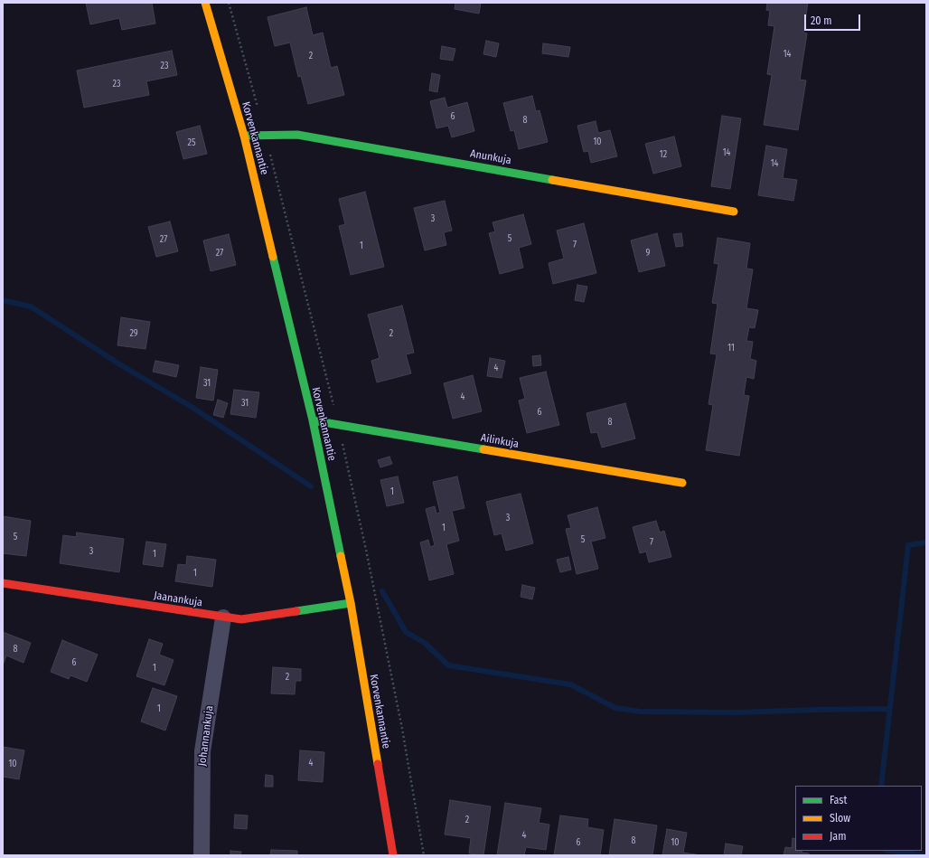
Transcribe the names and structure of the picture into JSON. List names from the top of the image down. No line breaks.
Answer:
{"streets":{"street":["Korvenkannantie","Anunkuja","Ailinkuja","Jaanankuja","Johannankuja"]},"crossings":[["Korvenkannantie","Anunkuja"],["Korvenkannantie","Ailinkuja"],["Korvenkannantie","Jaanankuja"],["Jaanankuja","Johannankuja"]],"house_numbers":["14","2","23","23","6","8","10","25","14","12","14","3","5","27","7","1","27","9","29","2","11","4","31","4","31","6","8","1","3","1","5","5","7","3","1","1","8","6","1","2","1","4","10","2","4","8","6","10"],"legend":["Fast","Slow","Jam"],"scale_bar":"20 m"}
